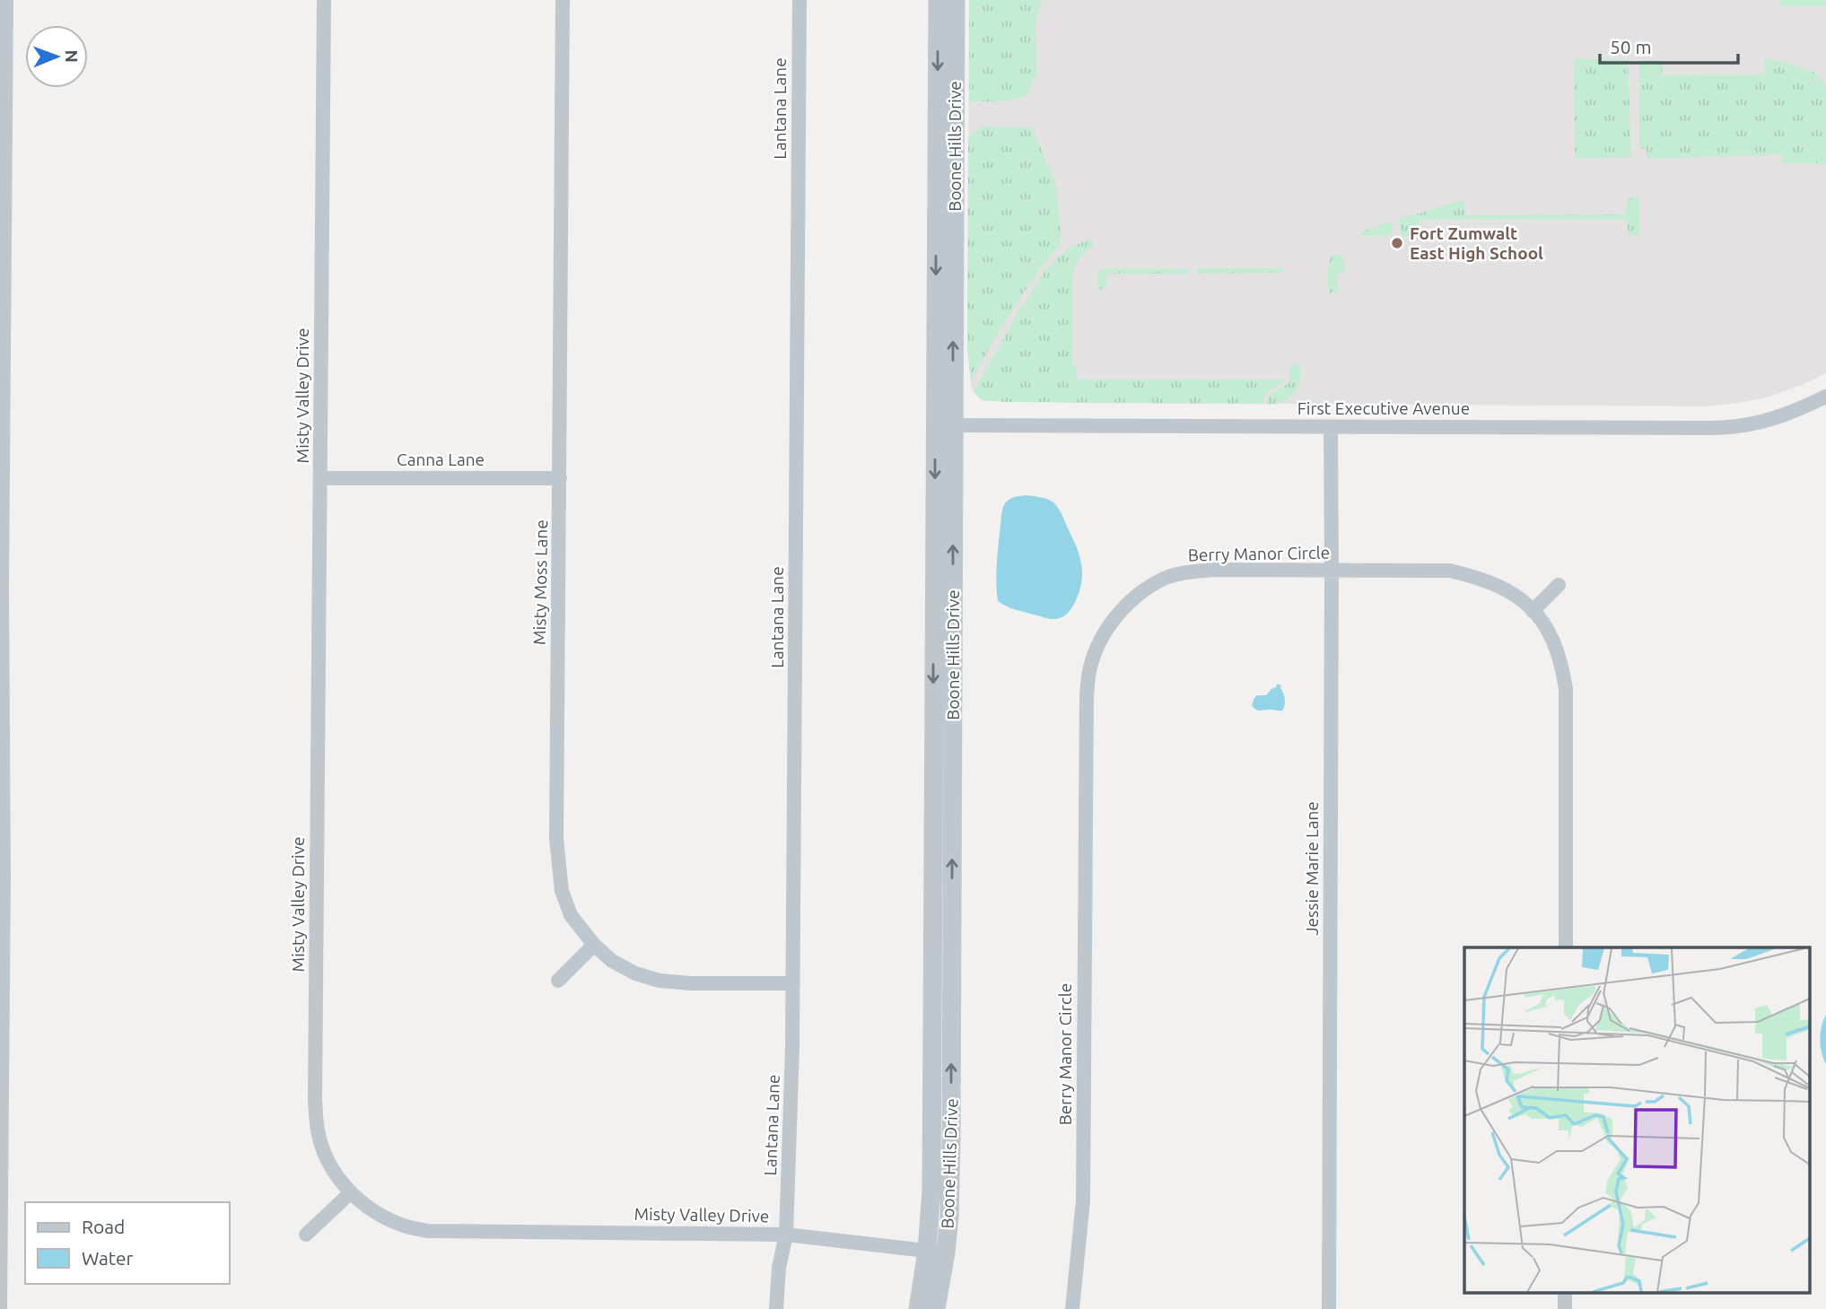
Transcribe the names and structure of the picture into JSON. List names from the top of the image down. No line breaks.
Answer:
{"streets":{"street":["Lantana Lane","Boone Hills Drive","Misty Valley Drive","First Executive Avenue","Canna Lane","Berry Manor Circle","Misty Moss Lane","Jessie Marie Lane"]},"crossings":[["Lantana Lane","Misty Valley Drive"],["Lantana Lane","Misty Moss Lane"],["Boone Hills Drive","Misty Valley Drive"],["Boone Hills Drive","First Executive Avenue"],["Misty Valley Drive","Canna Lane"],["First Executive Avenue","Jessie Marie Lane"],["Canna Lane","Misty Moss Lane"],["Berry Manor Circle","Jessie Marie Lane"]],"places":["Fort Zumwalt East High School"],"legend":["Road","Water"],"scale_bar":"50 m","north":"right"}
